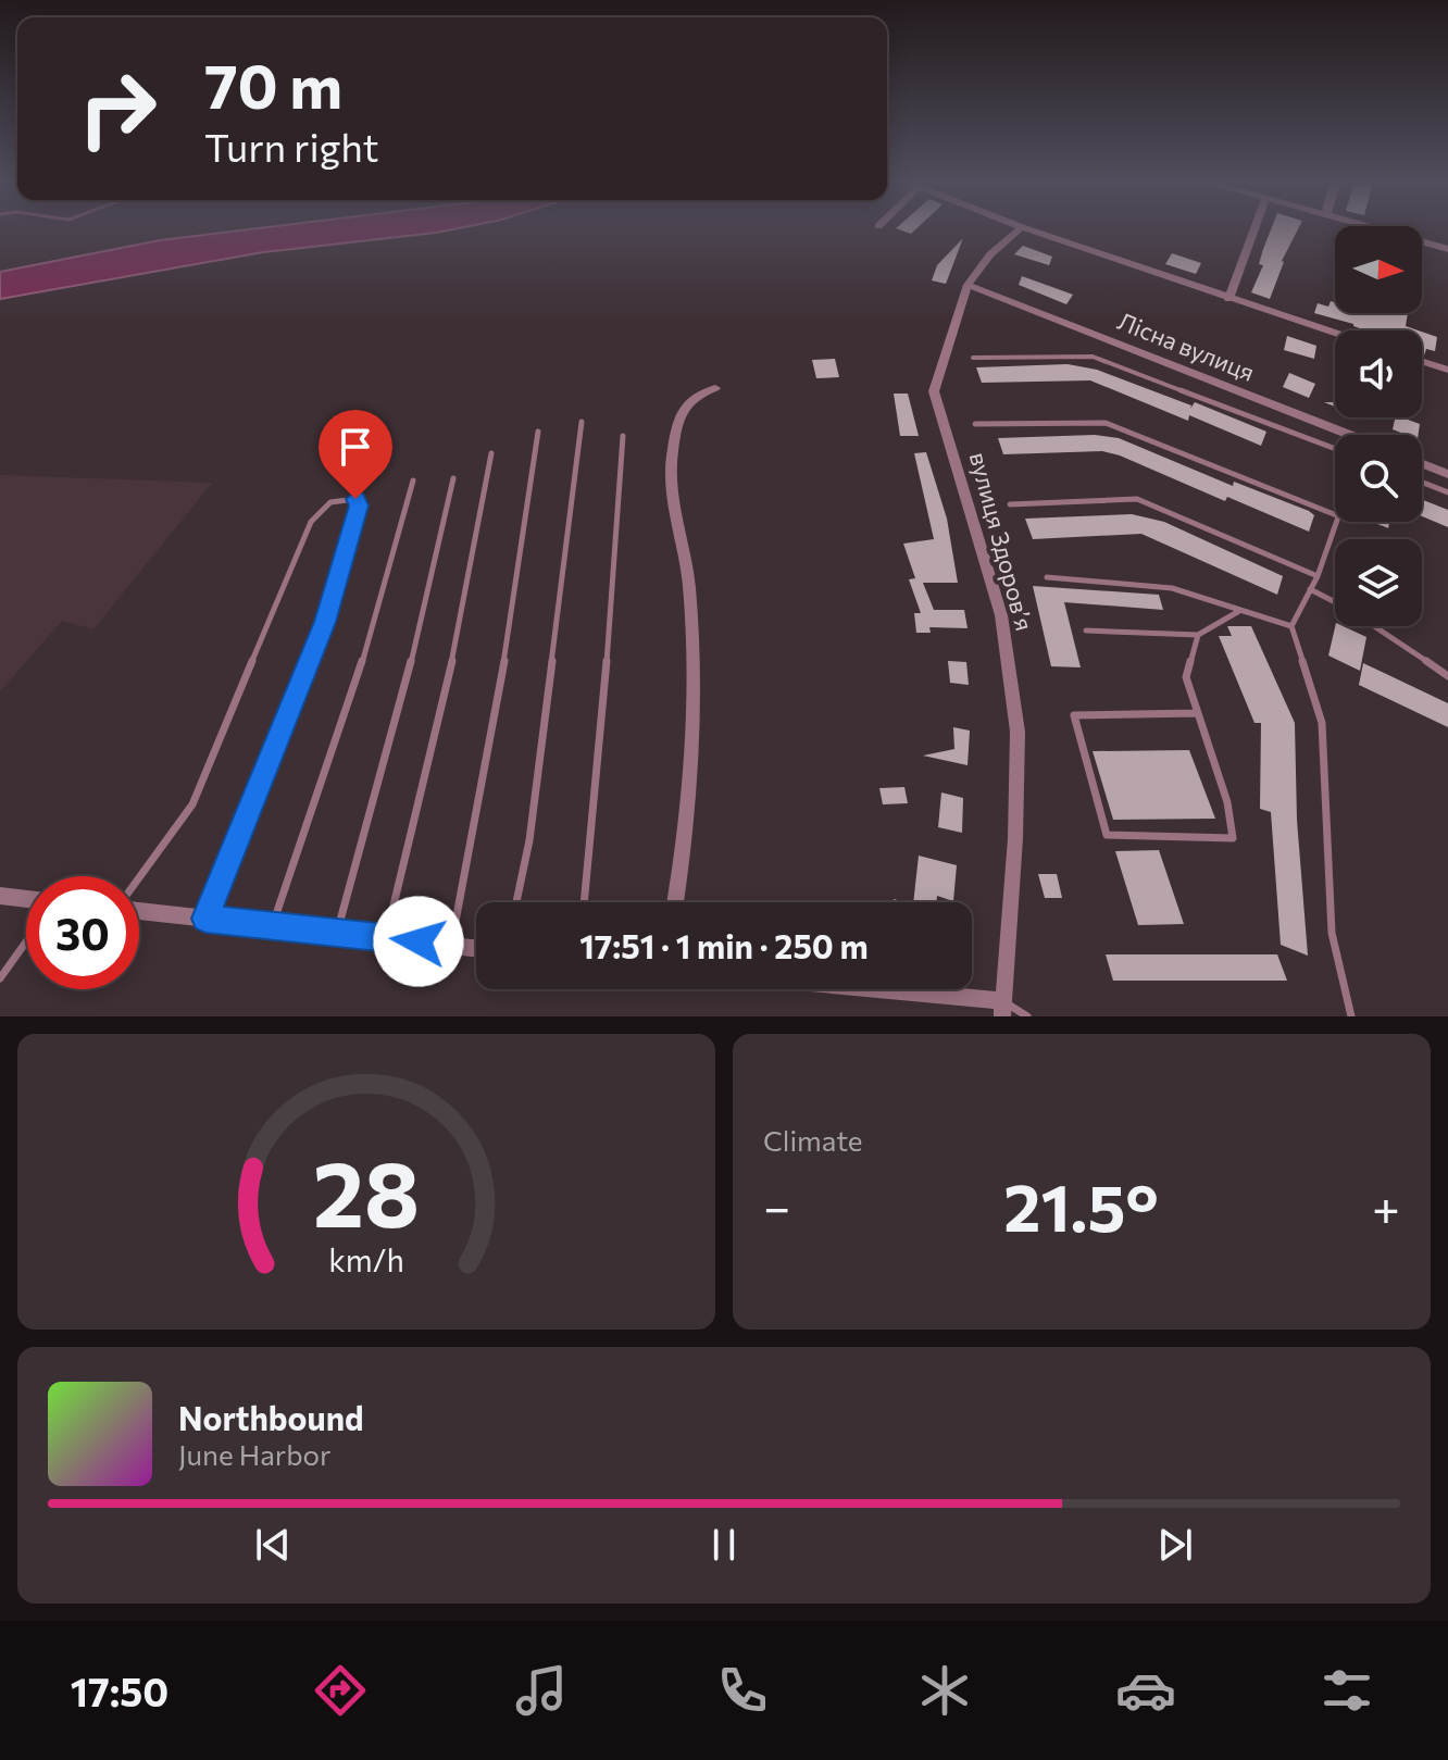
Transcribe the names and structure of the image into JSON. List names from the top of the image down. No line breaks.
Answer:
{"streets":{"street":["Лісна вулиця","вулиця Здоровʼя"]},"crossings":[["Лісна вулиця","вулиця Здоровʼя"]],"north":"right","page":{"turn":["70 m","Turn right"],"limit":"30","trip":"17:51 · 1 min · 250 m","tile":"Climate","heat":["−","21.5°","+"],"song":["Northbound","June Harbor"],"tabs":"17:50","gauge":["28","km/h"]}}
